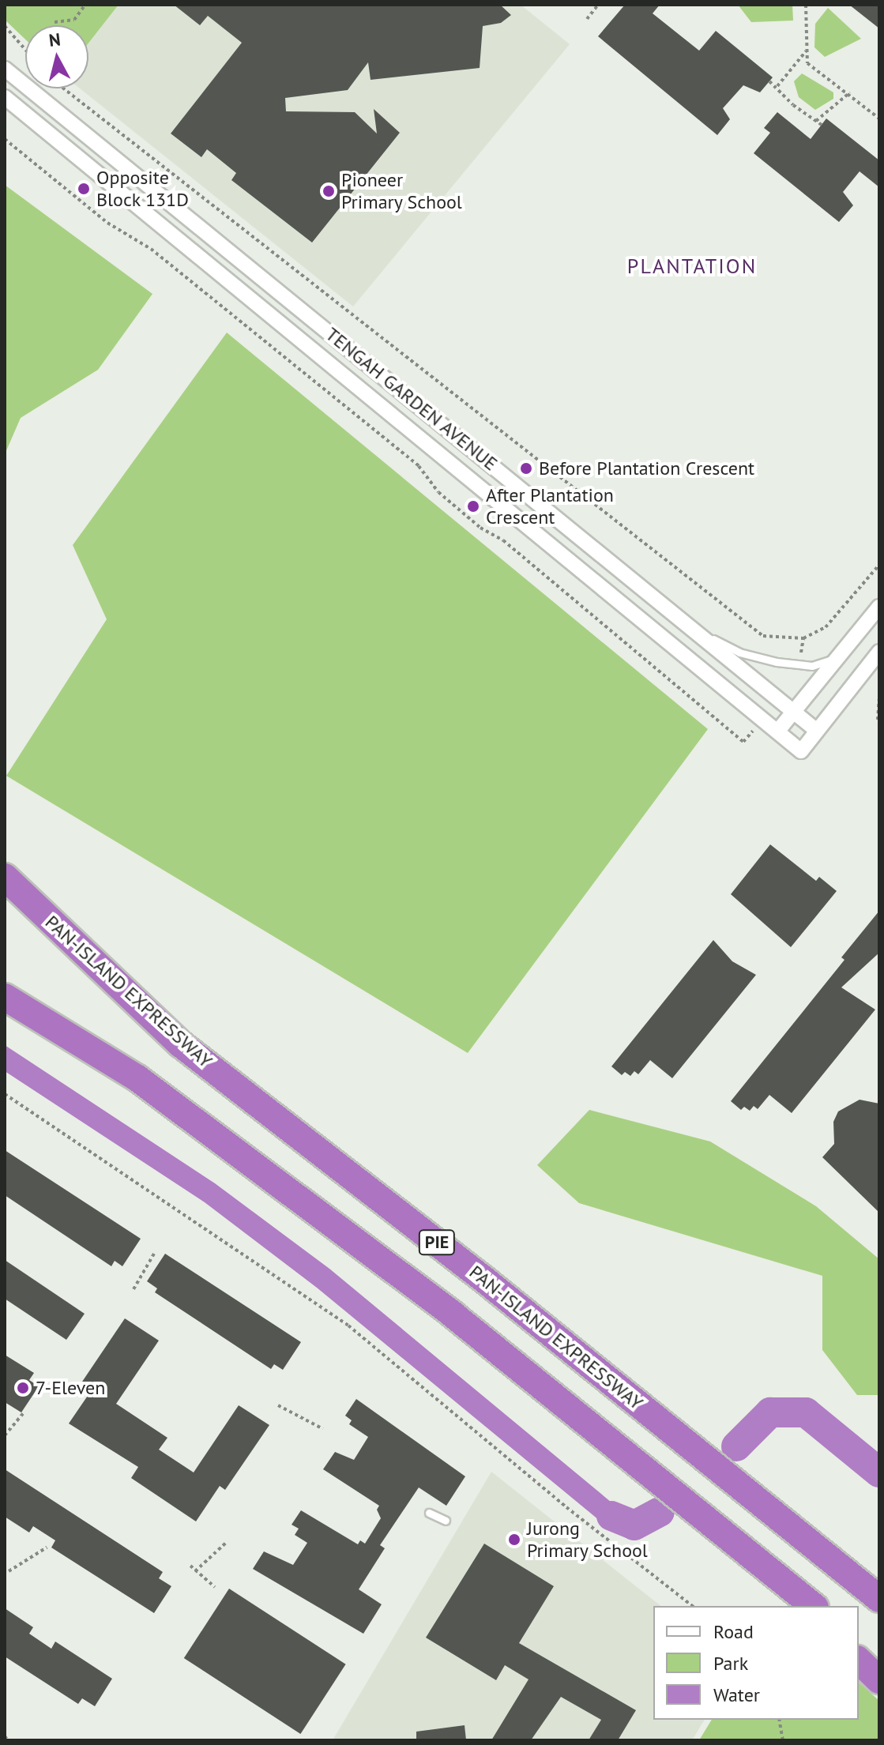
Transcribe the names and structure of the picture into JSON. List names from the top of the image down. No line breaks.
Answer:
{"streets":{"highway":["PAN-ISLAND EXPRESSWAY","PIE"],"street":["TENGAH GARDEN AVENUE"]},"districts":["PLANTATION"],"places":["Opposite Block 131D","Pioneer Primary School","Before Plantation Crescent","After Plantation Crescent","7-Eleven","Jurong Primary School"],"legend":["Road","Park","Water"],"north":"top"}
